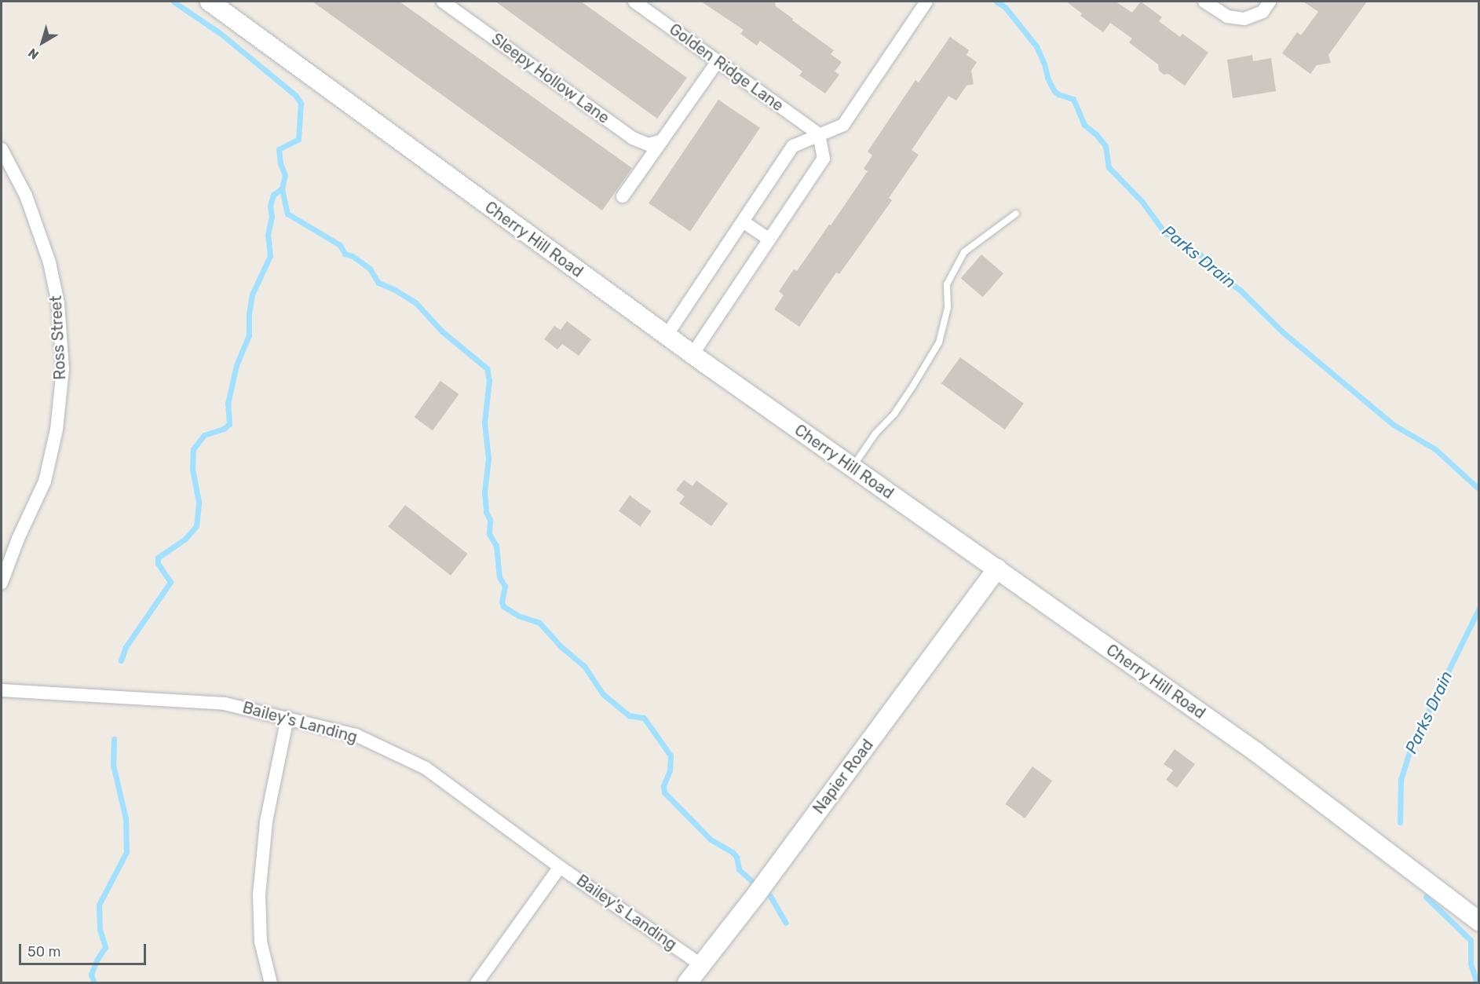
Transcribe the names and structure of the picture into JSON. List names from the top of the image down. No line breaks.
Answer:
{"streets":{"street":["Golden Ridge Lane","Sleepy Hollow Lane","Cherry Hill Road","Ross Street","Bailey's Landing","Napier Road"]},"crossings":[["Cherry Hill Road","Napier Road"],["Bailey's Landing","Napier Road"]],"water":["Parks Drain"],"scale_bar":"50 m","north":"bottom left"}
